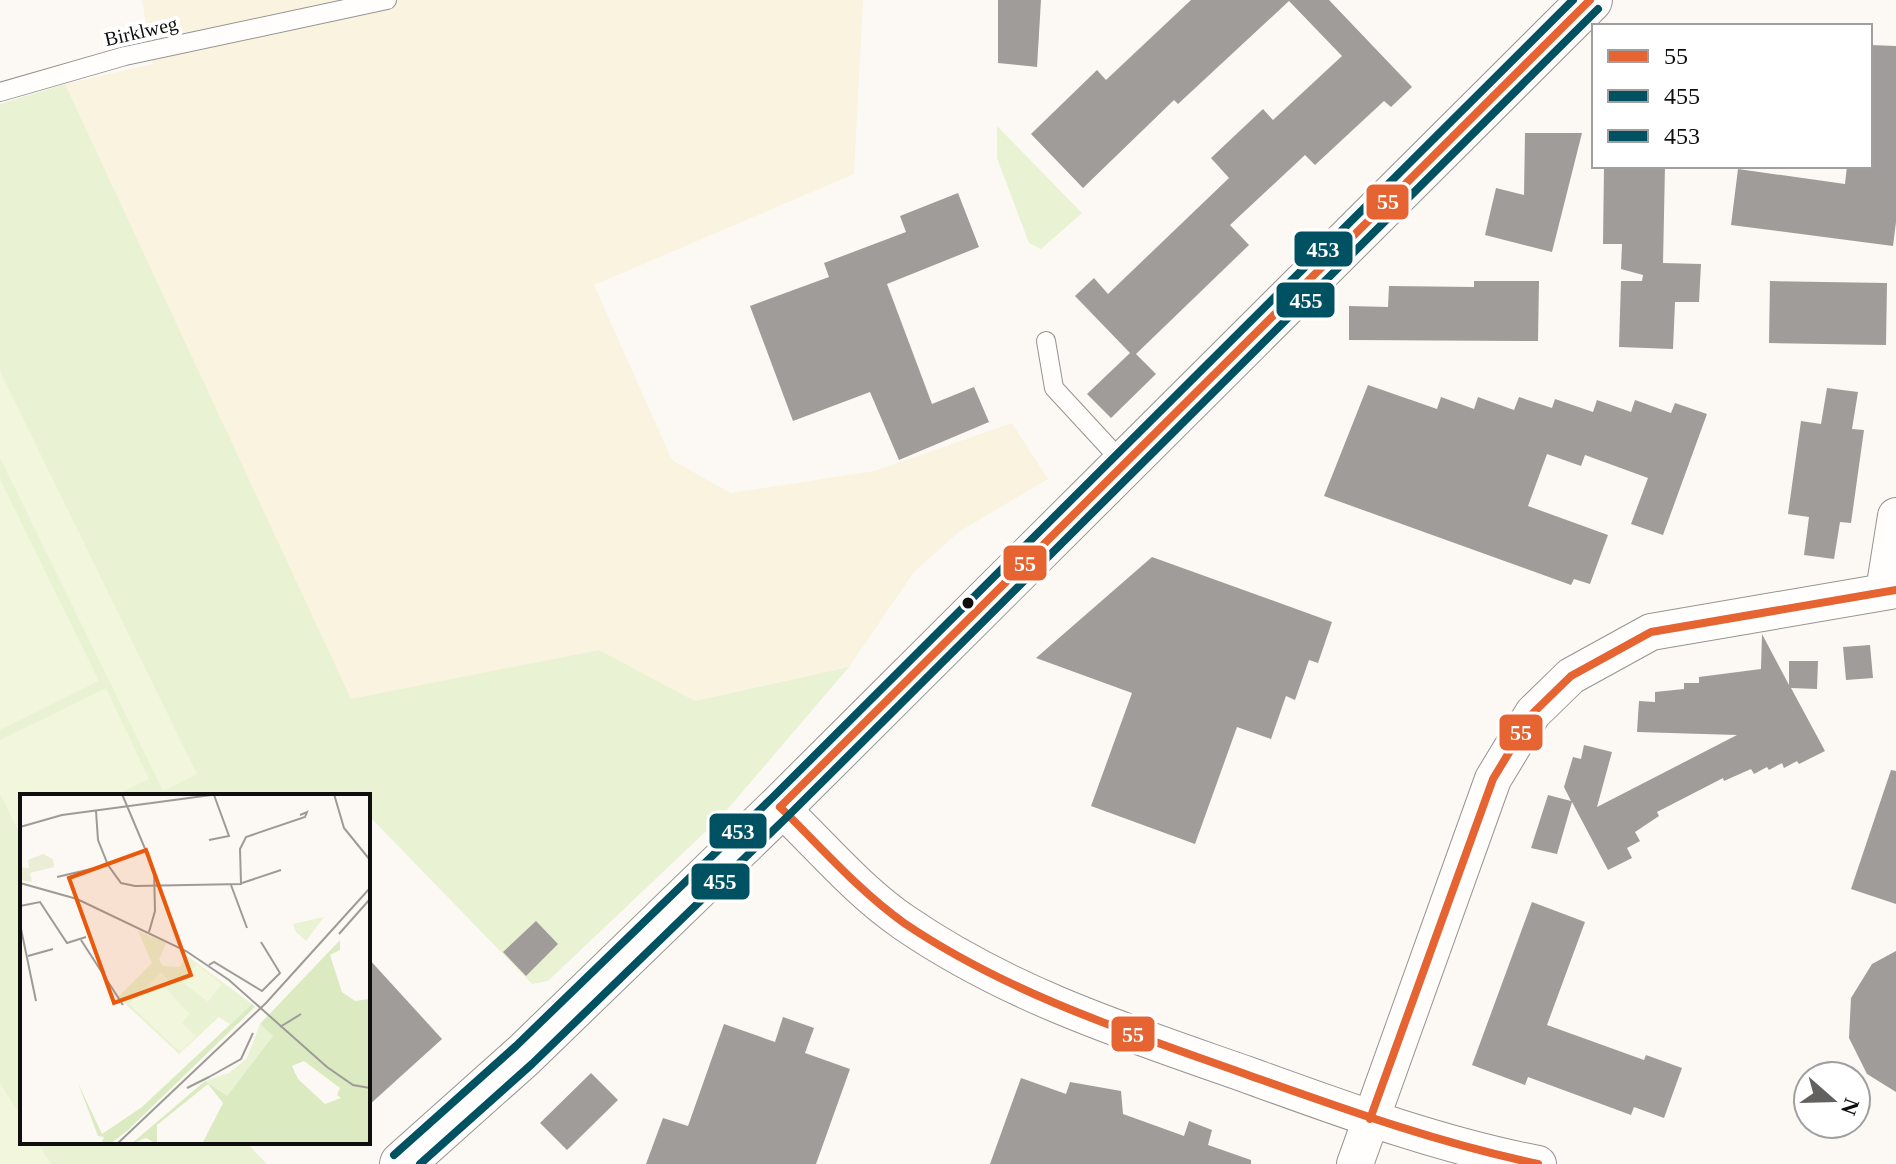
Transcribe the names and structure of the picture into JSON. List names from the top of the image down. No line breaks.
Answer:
{"streets":{"lane":["Birklweg"]},"lines":["transit line 55","transit line 453","transit line 455"],"legend":["55","455","453"],"north":"right"}
